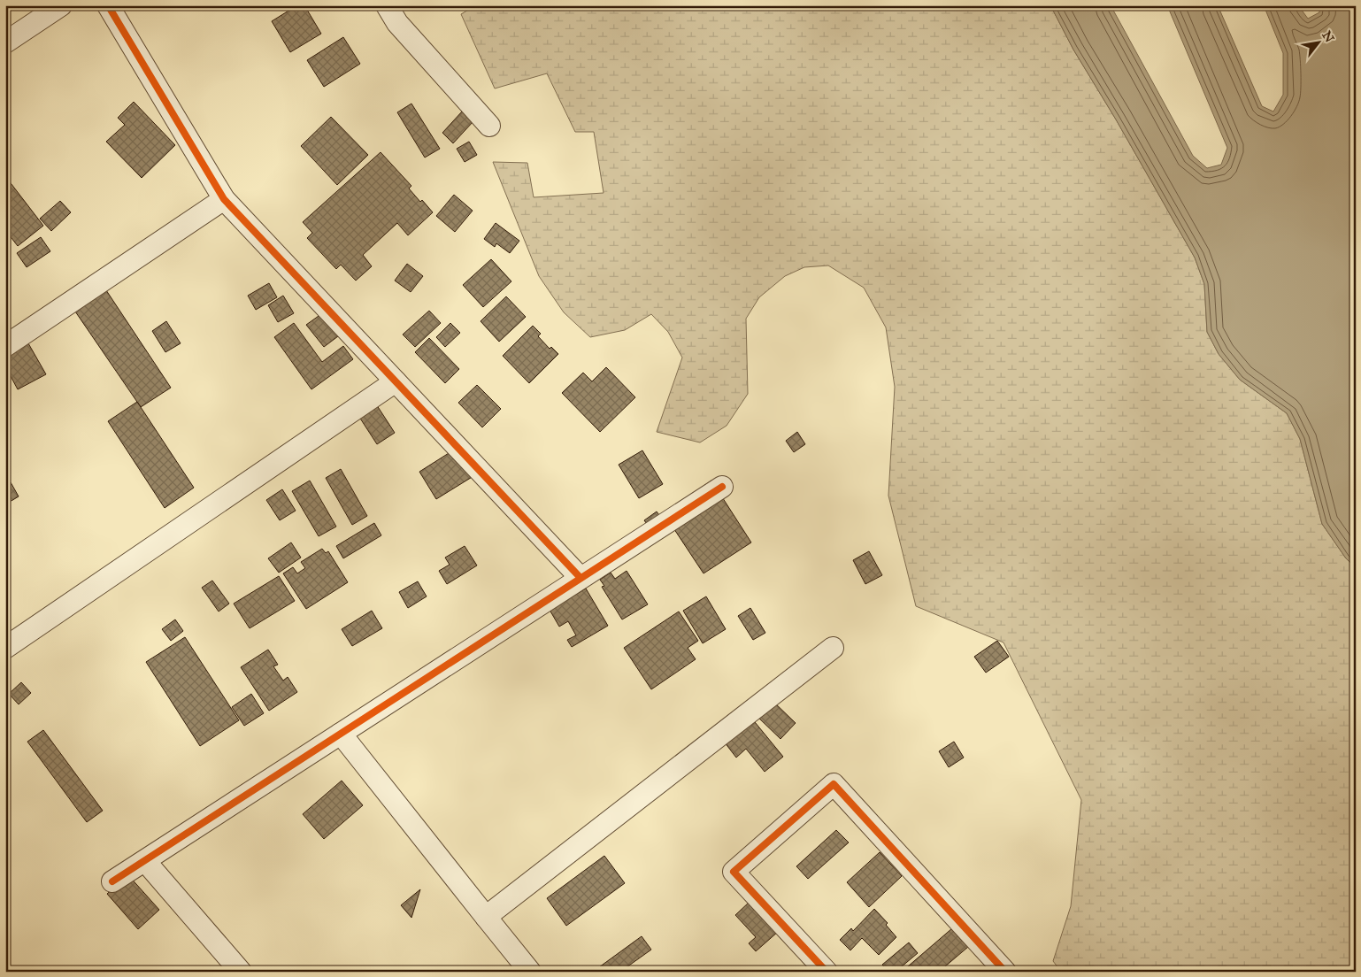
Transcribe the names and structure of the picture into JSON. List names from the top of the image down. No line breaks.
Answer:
{"north":"top right"}
